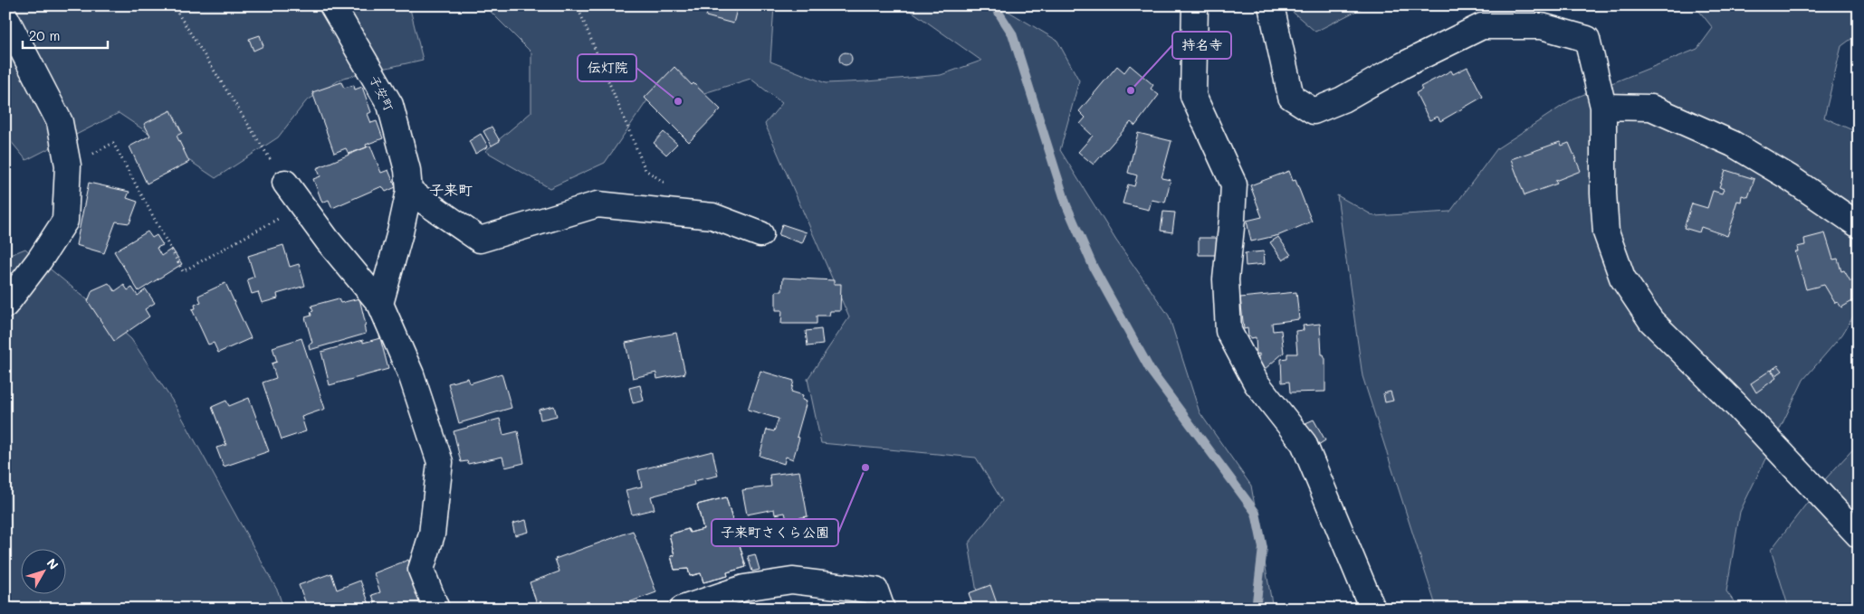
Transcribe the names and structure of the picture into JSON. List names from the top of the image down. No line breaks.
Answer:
{"streets":{"street":["子安町"]},"districts":["子来町"],"places":["持名寺","伝灯院","子来町さくら公園"],"scale_bar":"20 m","north":"top right"}
